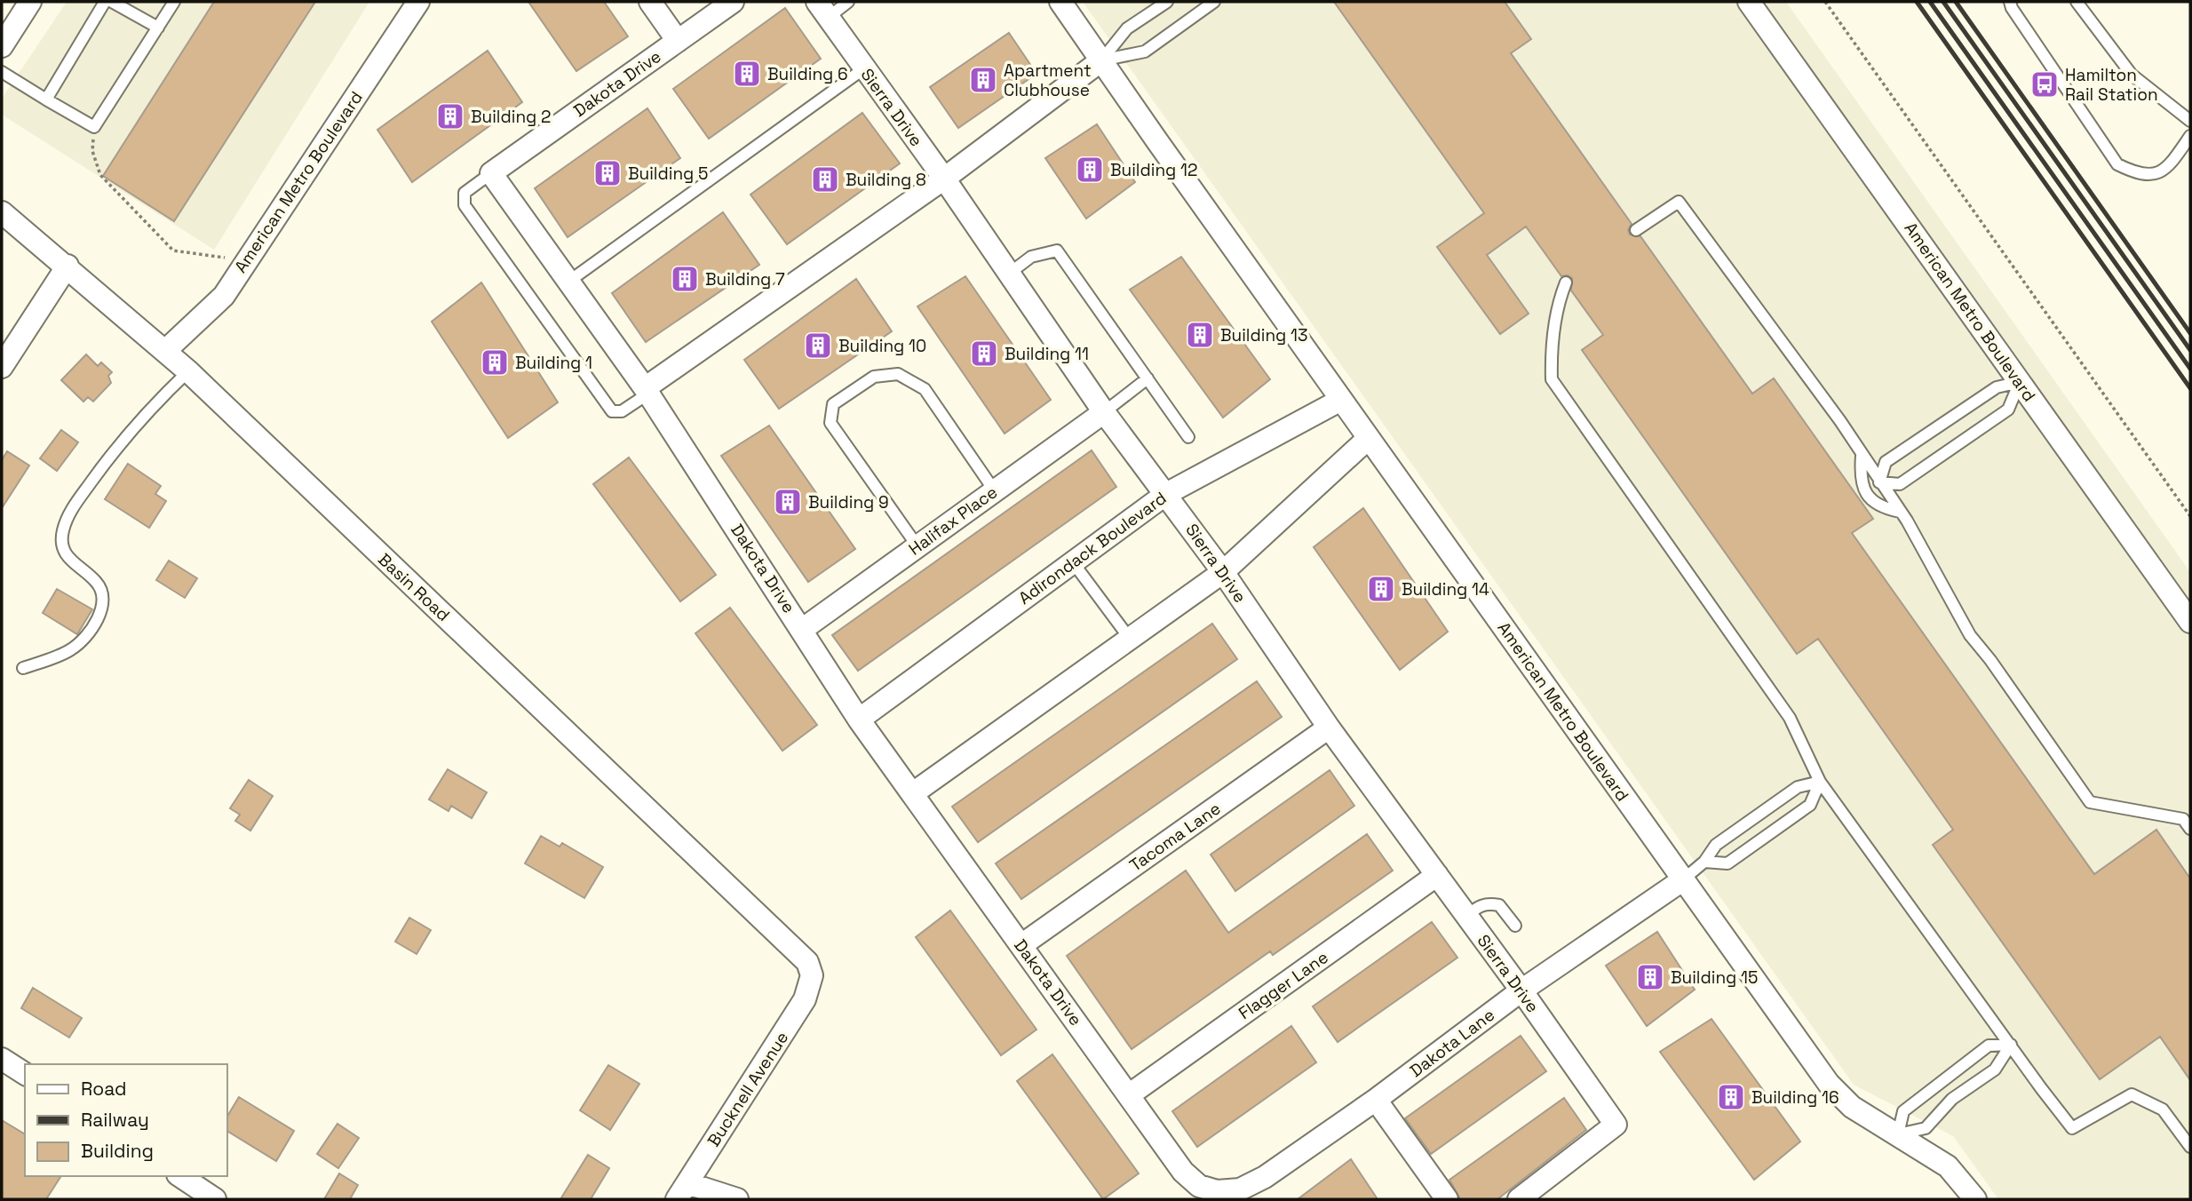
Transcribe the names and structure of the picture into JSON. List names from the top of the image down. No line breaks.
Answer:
{"streets":{"street":["Dakota Drive","Sierra Drive","American Metro Boulevard","Halifax Place","Adirondack Boulevard","Basin Road","Tacoma Lane","Flagger Lane","Dakota Lane","Bucknell Avenue"]},"crossings":[["Dakota Drive","Halifax Place"],["Dakota Drive","Adirondack Boulevard"],["Dakota Drive","Tacoma Lane"],["Dakota Drive","Flagger Lane"],["Dakota Drive","Dakota Lane"],["Sierra Drive","Halifax Place"],["Sierra Drive","Adirondack Boulevard"],["Sierra Drive","Tacoma Lane"],["Sierra Drive","Flagger Lane"],["Sierra Drive","Dakota Lane"],["American Metro Boulevard","Adirondack Boulevard"],["American Metro Boulevard","Basin Road"],["American Metro Boulevard","Dakota Lane"],["Basin Road","Bucknell Avenue"]],"places":{"building":["Building 6","Apartment Clubhouse","Building 2","Building 12","Building 5","Building 8","Building 7","Building 13","Building 10","Building 11","Building 1","Building 9","Building 14","Building 15","Building 16"],"bus stop":["Hamilton Rail Station"]},"legend":["Road","Railway","Building"]}
